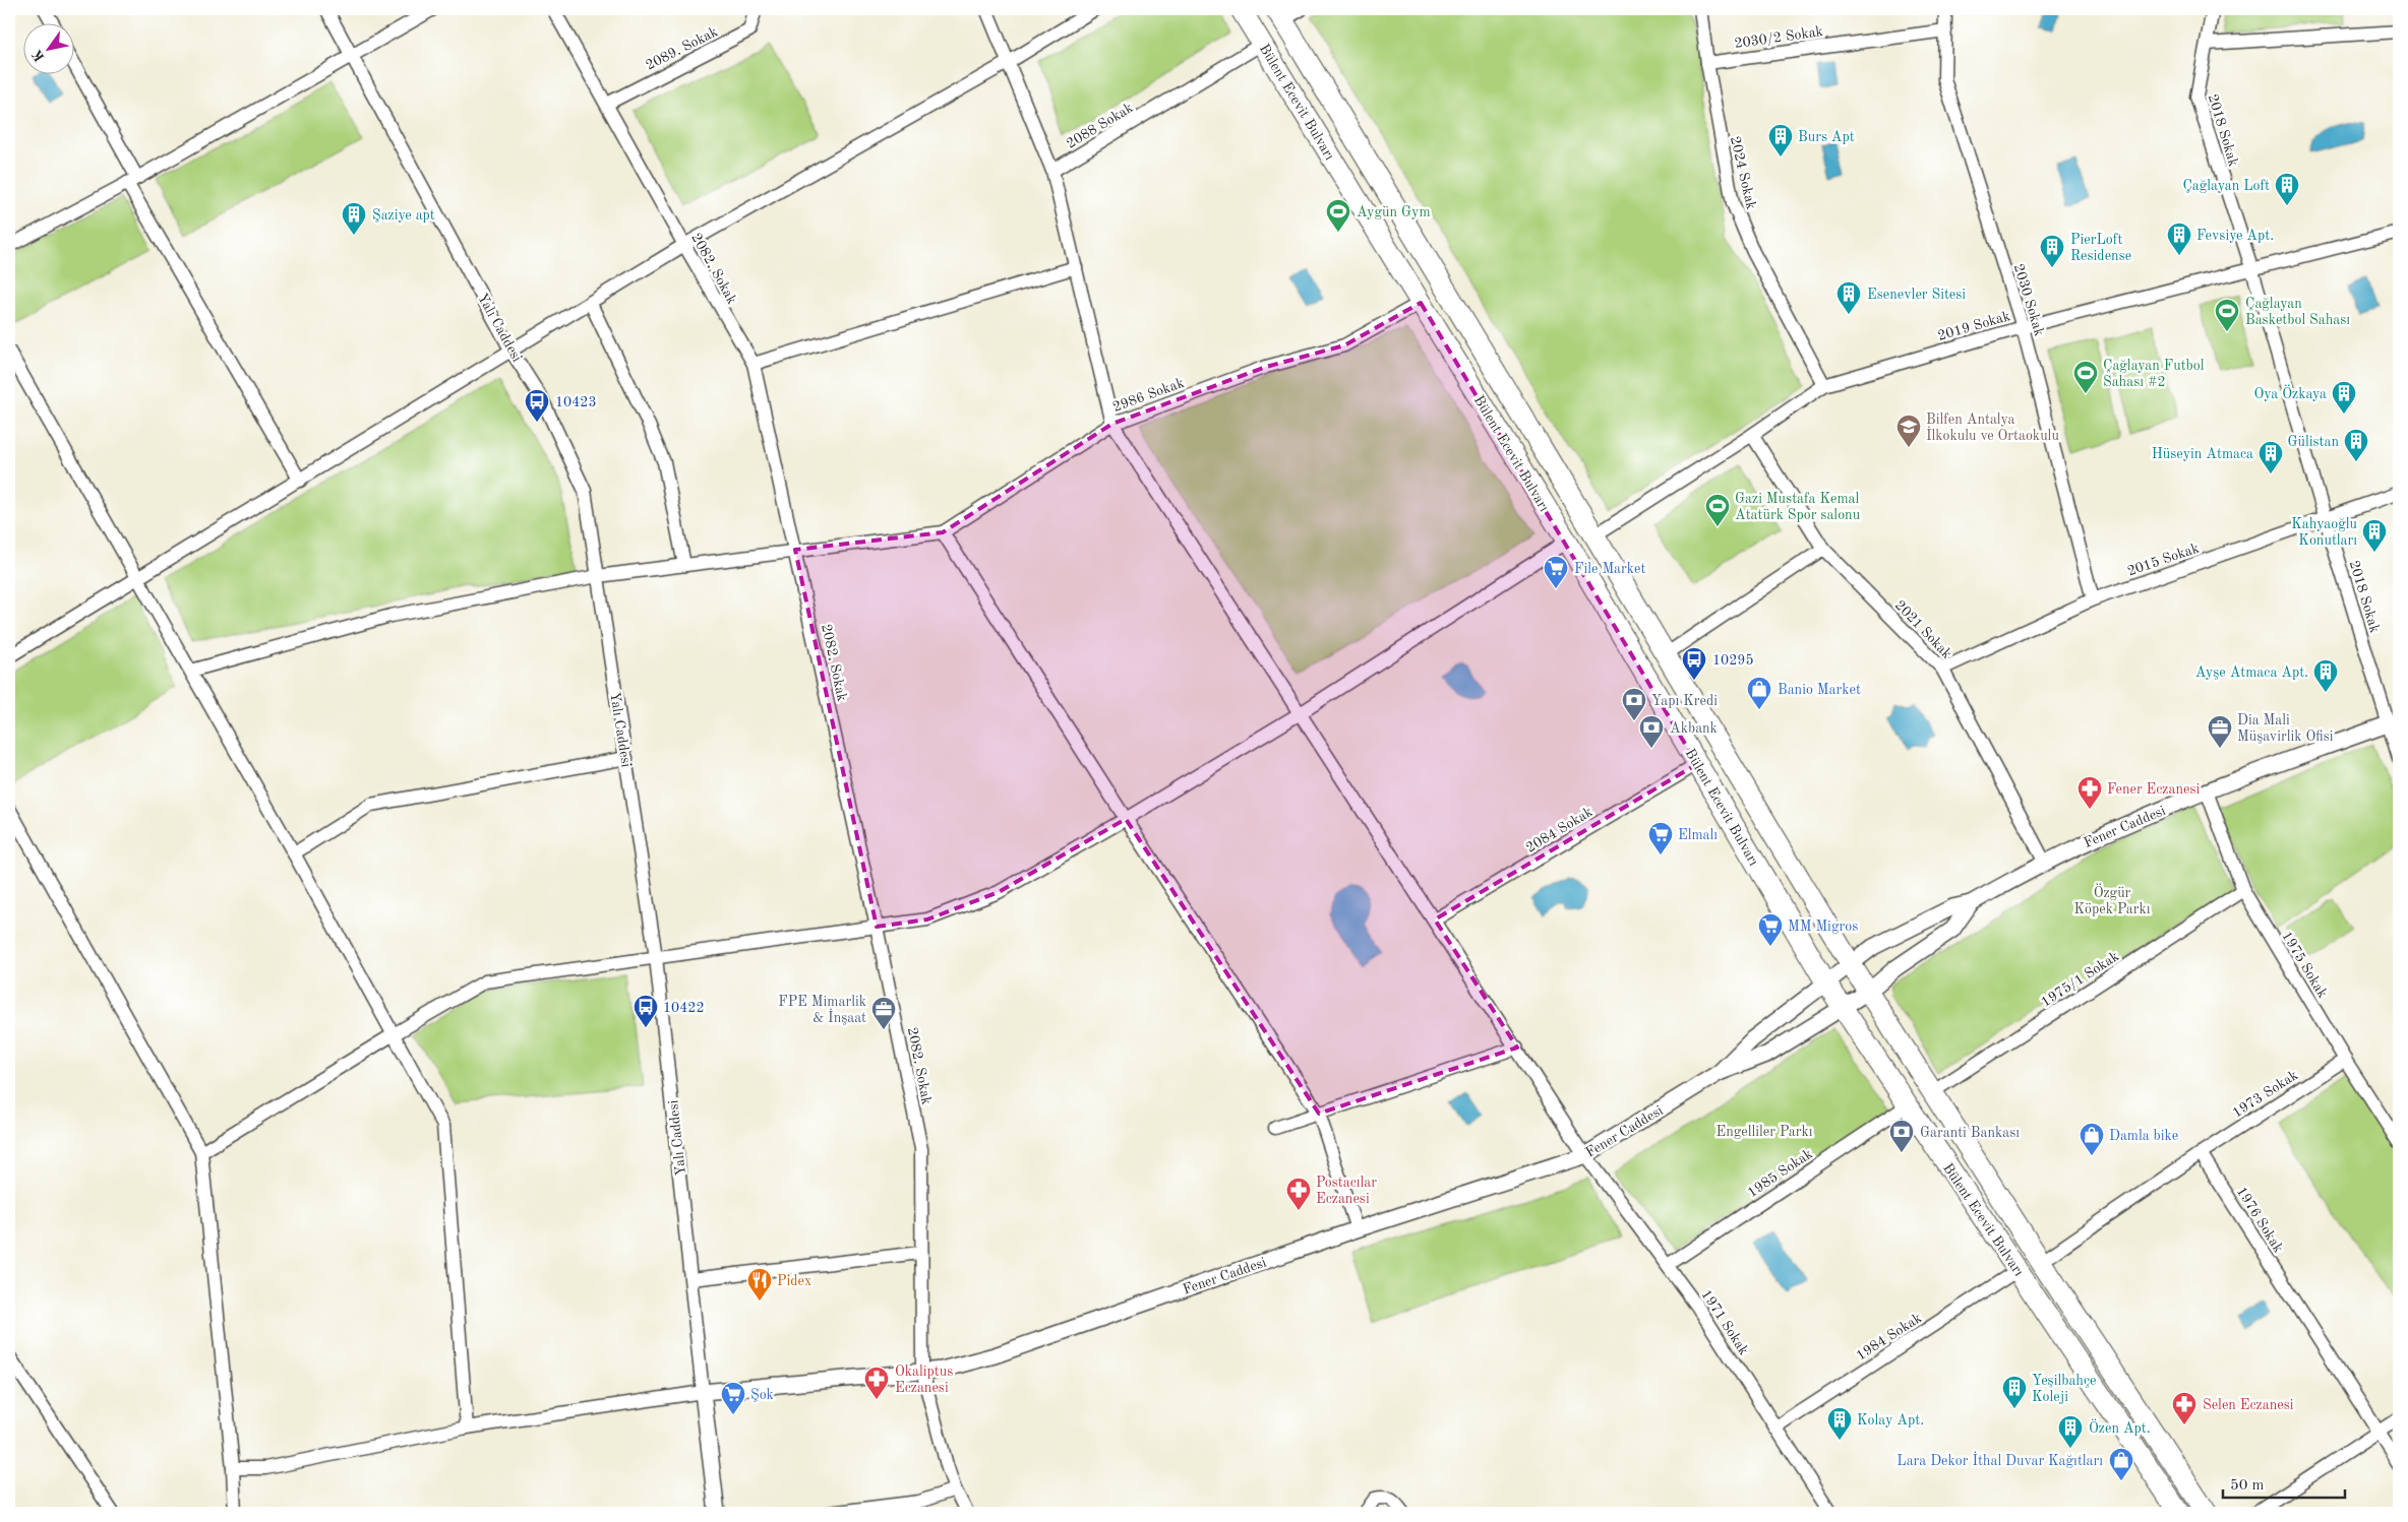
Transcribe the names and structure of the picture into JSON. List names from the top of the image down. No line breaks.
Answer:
{"streets":{"main road":["Bülent Ecevit Bulvarı"],"street":["2030/2 Sokak","2089. Sokak","2088 Sokak","2018 Sokak","2024 Sokak","2082. Sokak","2030 Sokak","2019 Sokak","Yalı Caddesi","2986 Sokak","2015 Sokak","2021 Sokak","Fener Caddesi","2084 Sokak","1975 Sokak","1975/1 Sokak","1973 Sokak","1985 Sokak","1976 Sokak","1971 Sokak","1984 Sokak"]},"crossings":[["2030/2 Sokak","2024 Sokak"],["2030/2 Sokak","2030 Sokak"],["2089. Sokak","2082. Sokak"],["Bülent Ecevit Bulvarı","2088 Sokak"],["Bülent Ecevit Bulvarı","2019 Sokak"],["Bülent Ecevit Bulvarı","2986 Sokak"],["Bülent Ecevit Bulvarı","Fener Caddesi"],["Bülent Ecevit Bulvarı","2084 Sokak"],["Bülent Ecevit Bulvarı","1975/1 Sokak"],["Bülent Ecevit Bulvarı","1985 Sokak"],["Bülent Ecevit Bulvarı","1984 Sokak"],["2088 Sokak","2986 Sokak"],["2018 Sokak","2019 Sokak"],["2018 Sokak","2015 Sokak"],["2018 Sokak","Fener Caddesi"],["2024 Sokak","2019 Sokak"],["2082. Sokak","Fener Caddesi"],["2030 Sokak","2019 Sokak"],["2030 Sokak","2015 Sokak"],["2019 Sokak","2021 Sokak"],["Yalı Caddesi","Fener Caddesi"],["2986 Sokak","1971 Sokak"],["2015 Sokak","2021 Sokak"],["2021 Sokak","Fener Caddesi"],["Fener Caddesi","1975 Sokak"],["Fener Caddesi","1971 Sokak"],["2084 Sokak","1971 Sokak"],["1975 Sokak","1975/1 Sokak"],["1975 Sokak","1973 Sokak"],["1973 Sokak","1976 Sokak"],["1985 Sokak","1971 Sokak"],["1971 Sokak","1984 Sokak"]],"parks":["Özgür Köpek Parkı","Engelliler Parkı"],"places":{"building":["Burs Apt","Çağlayan Loft","Şaziye apt","Fevsiye Apt.","PierLoft Residense","Esenevler Sitesi","Oya Özkaya","Gülistan","Hüseyin Atmaca","Kahyaoğlu Konutları","Ayşe Atmaca Apt.","Yeşilbahçe Koleji","Kolay Apt.","Özen Apt."],"sports":["Aygün Gym","Çağlayan Basketbol Sahası","Çağlayan Futbol Sahası #2","Gazi Mustafa Kemal Atatürk Spor salonu"],"bus stop":["10423","10295","10422"],"school or university":["Bilfen Antalya İlkokulu ve Ortaokulu"],"supermarket":["File Market","Elmalı","MM Migros","Şok"],"shop":["Banio Market","Damla bike","Lara Dekor İthal Duvar Kağıtları"],"bank":["Yapı Kredi","Akbank","Garanti Bankası"],"office":["Dia Mali Müşavirlik Ofisi","FPE Mimarlik & İnşaat"],"pharmacy":["Fener Eczanesi","Postacılar Eczanesi","Okaliptus Eczanesi","Selen Eczanesi"],"restaurant":["Pidex"]},"scale_bar":"50 m","north":"bottom left"}
